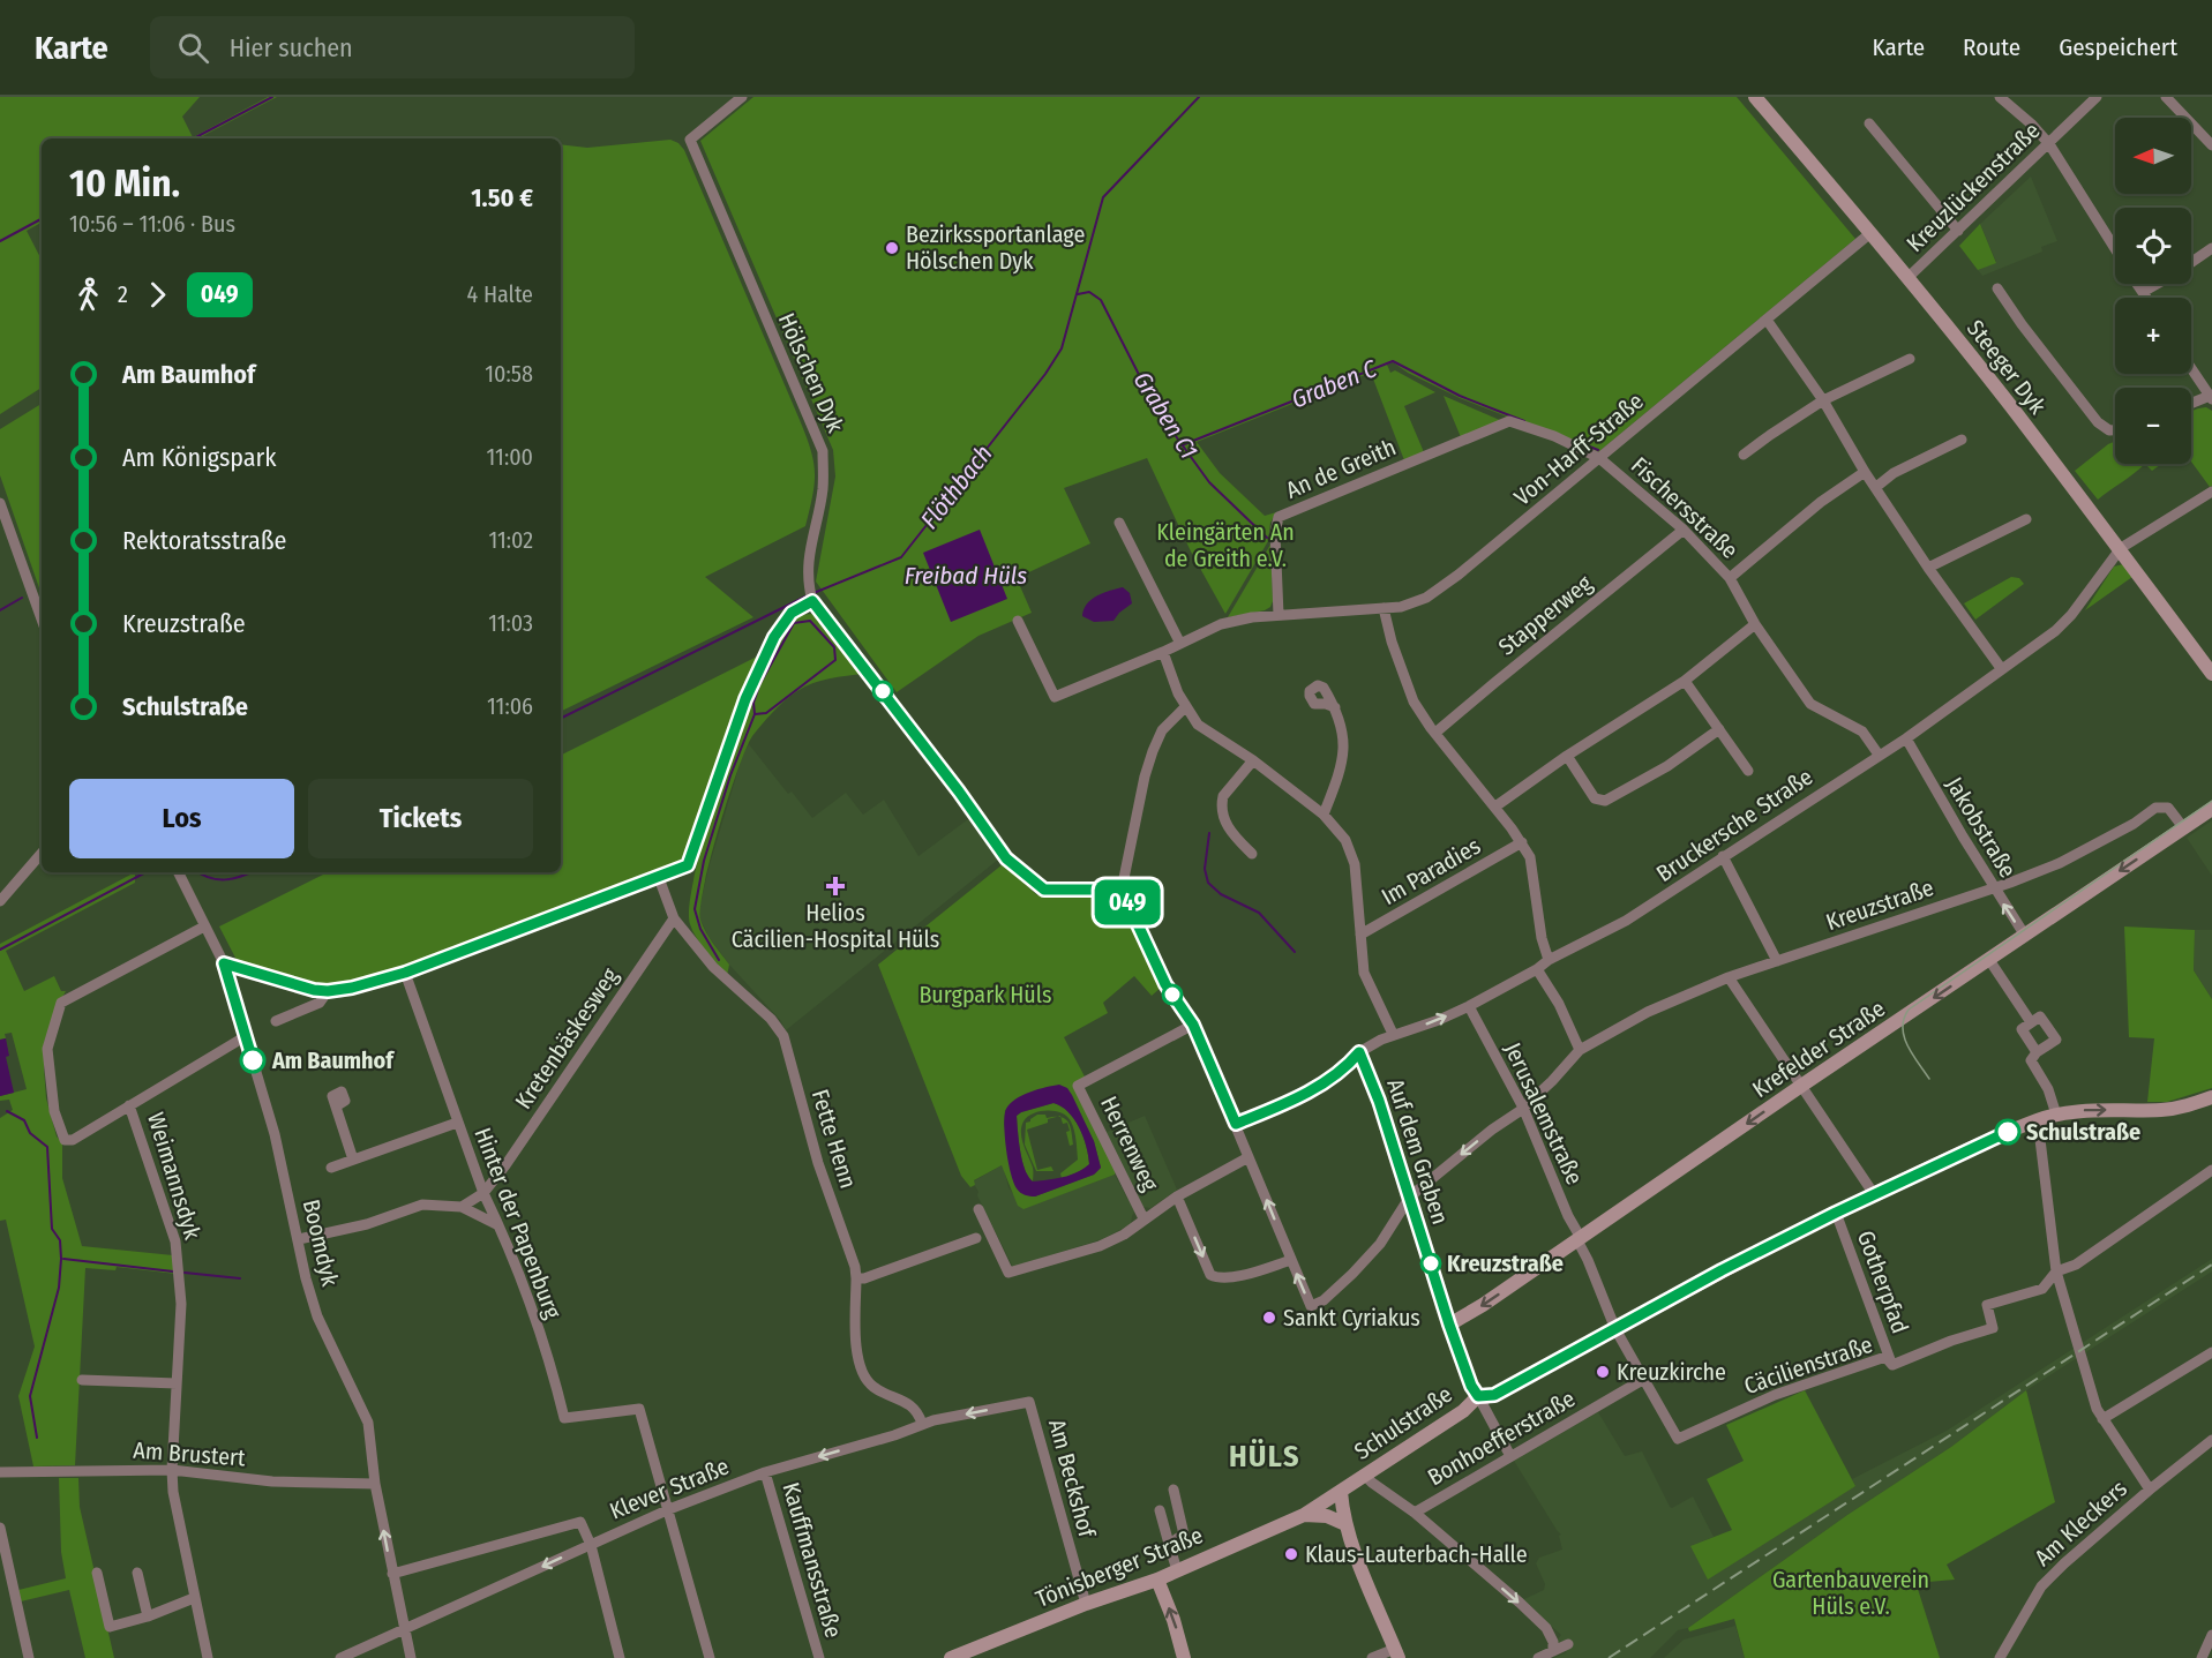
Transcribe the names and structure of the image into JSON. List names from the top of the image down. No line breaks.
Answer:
{"streets":{"street":["Kreuzlückenstraße","Steeger Dyk","Hölschen Dyk","Von-Harff-Straße","An de Greith","Fischersstraße","Stapperweg","Bruckersche Straße","Jakobstraße","Im Paradies","Kreuzstraße","Kretenbäskesweg","Krefelder Straße","Jerusalemstraße","Fette Henn","Herrenweg","Auf dem Graben","Weimannsdyk","Hinter der Papenburg","Boomdyk","Gotherpfad","Cäcilienstraße","Schulstraße","Bonhoefferstraße","Am Brustert","Am Beckshof","Klever Straße","Am Kleckers","Kauffmansstraße","Tönisberger Straße"]},"crossings":[["Kreuzlückenstraße","Steeger Dyk"],["Steeger Dyk","Von-Harff-Straße"],["Steeger Dyk","Bruckersche Straße"],["Von-Harff-Straße","An de Greith"],["Von-Harff-Straße","Fischersstraße"],["An de Greith","Fischersstraße"],["Fischersstraße","Stapperweg"],["Fischersstraße","Bruckersche Straße"],["Bruckersche Straße","Jakobstraße"],["Bruckersche Straße","Jerusalemstraße"],["Bruckersche Straße","Auf dem Graben"],["Jakobstraße","Kreuzstraße"],["Jakobstraße","Krefelder Straße"],["Kreuzstraße","Krefelder Straße"],["Kreuzstraße","Jerusalemstraße"],["Kreuzstraße","Auf dem Graben"],["Kretenbäskesweg","Fette Henn"],["Kretenbäskesweg","Hinter der Papenburg"],["Krefelder Straße","Jerusalemstraße"],["Krefelder Straße","Auf dem Graben"],["Jerusalemstraße","Cäcilienstraße"],["Jerusalemstraße","Schulstraße"],["Jerusalemstraße","Bonhoefferstraße"],["Fette Henn","Klever Straße"],["Auf dem Graben","Schulstraße"],["Auf dem Graben","Bonhoefferstraße"],["Weimannsdyk","Am Brustert"],["Hinter der Papenburg","Klever Straße"],["Boomdyk","Am Brustert"],["Boomdyk","Klever Straße"],["Gotherpfad","Cäcilienstraße"],["Gotherpfad","Schulstraße"],["Schulstraße","Tönisberger Straße"],["Am Beckshof","Klever Straße"],["Am Beckshof","Tönisberger Straße"],["Klever Straße","Kauffmansstraße"]],"one_way":["Krefelder Straße","Klever Straße"],"districts":["HÜLS"],"water":["Graben C","Graben C1","Flöthbach","Freibad Hüls"],"parks":["Kleingärten An de Greith e.V.","Burgpark Hüls","Gartenbauverein Hüls e.V."],"places":{"other":["Bezirkssportanlage Hölschen Dyk","Am Baumhof","Schulstraße","Kreuzstraße","Sankt Cyriakus","Kreuzkirche","Klaus-Lauterbach-Halle"],"health":["Helios Cäcilien-Hospital Hüls"]},"lines":["bus line 049"],"north":"left","page":{"header":"Karte","search":"Hier suchen","nav":["Karte","Route","Gespeichert"],"on_map":"049","map_buttons":["+","−"],"heading":["10 Min.","10:56 – 11:06 · Bus","1.50 €"],"legs":["2","049","4 Halte"],"list":[{"name":"Am Baumhof","value":"10:58"},{"name":"Am Königspark","value":"11:00"},{"name":"Rektoratsstraße","value":"11:02"},{"name":"Kreuzstraße","value":"11:03"},{"name":"Schulstraße","value":"11:06"}],"buttons":["Los","Tickets"]}}
